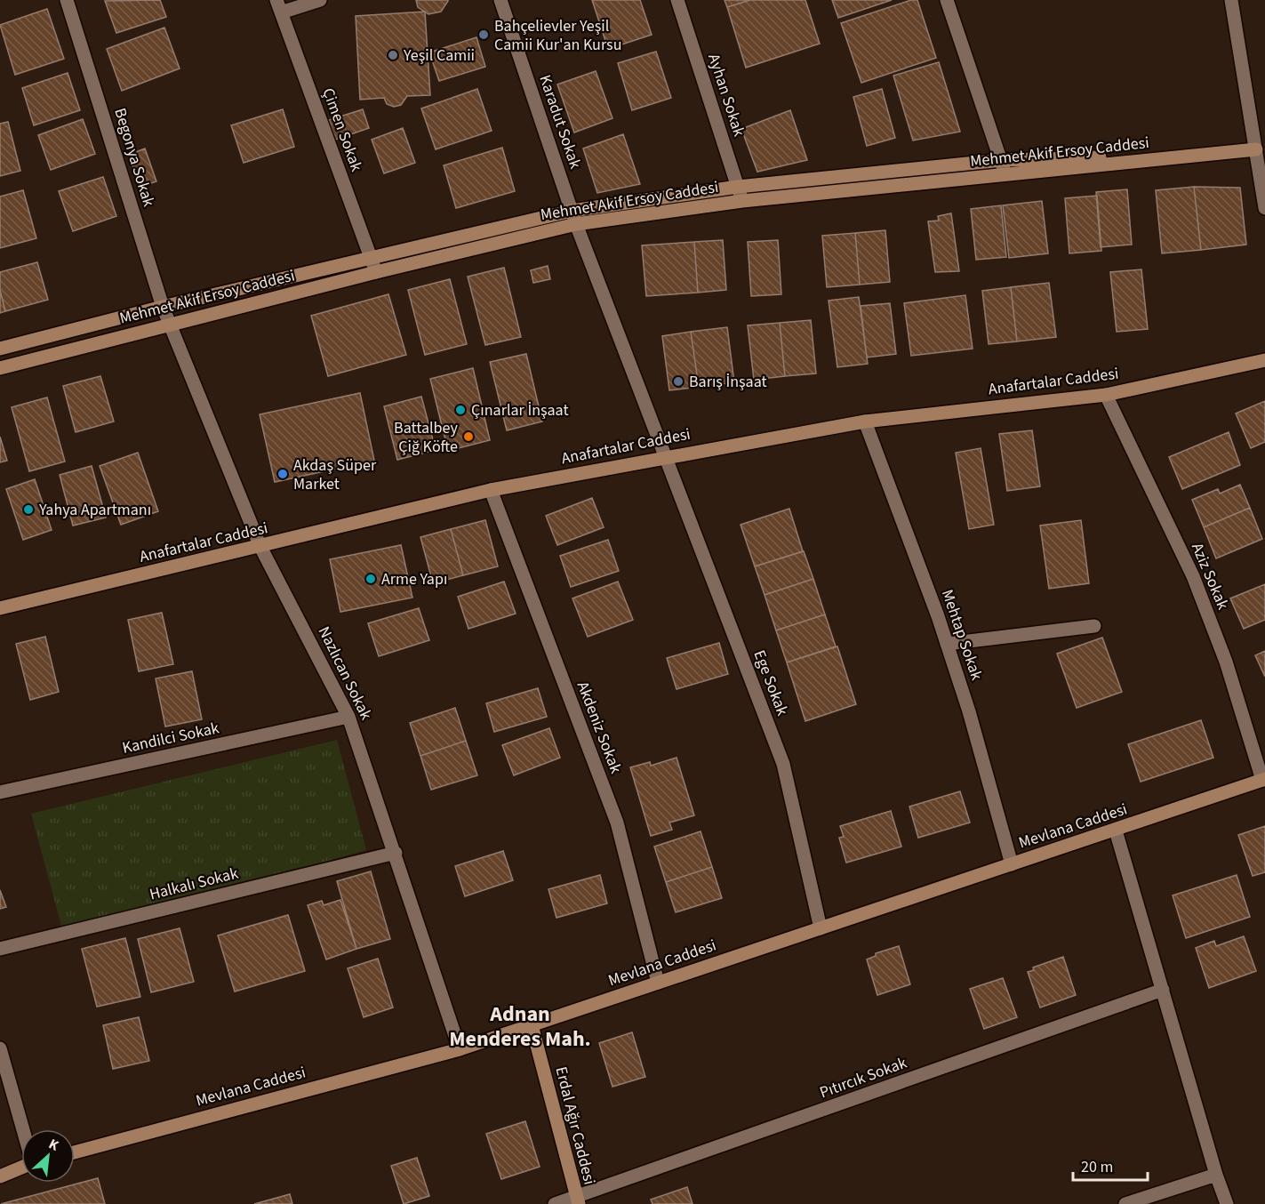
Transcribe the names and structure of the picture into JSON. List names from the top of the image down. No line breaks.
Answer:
{"streets":{"street":["Ayhan Sokak","Karadut Sokak","Çimen Sokak","Mehmet Akif Ersoy Caddesi","Begonya Sokak","Anafartalar Caddesi","Aziz Sokak","Mehtap Sokak","Nazlıcan Sokak","Ege Sokak","Akdeniz Sokak","Kandilci Sokak","Mevlana Caddesi","Halkalı Sokak","Pıtırcık Sokak","Erdal Ağır Caddesi"]},"crossings":[["Ayhan Sokak","Mehmet Akif Ersoy Caddesi"],["Karadut Sokak","Mehmet Akif Ersoy Caddesi"],["Karadut Sokak","Ege Sokak"],["Çimen Sokak","Mehmet Akif Ersoy Caddesi"],["Mehmet Akif Ersoy Caddesi","Begonya Sokak"],["Mehmet Akif Ersoy Caddesi","Nazlıcan Sokak"],["Mehmet Akif Ersoy Caddesi","Ege Sokak"],["Begonya Sokak","Nazlıcan Sokak"],["Anafartalar Caddesi","Aziz Sokak"],["Anafartalar Caddesi","Mehtap Sokak"],["Anafartalar Caddesi","Nazlıcan Sokak"],["Anafartalar Caddesi","Ege Sokak"],["Anafartalar Caddesi","Akdeniz Sokak"],["Aziz Sokak","Mevlana Caddesi"],["Mehtap Sokak","Mevlana Caddesi"],["Nazlıcan Sokak","Kandilci Sokak"],["Nazlıcan Sokak","Mevlana Caddesi"],["Nazlıcan Sokak","Halkalı Sokak"],["Ege Sokak","Mevlana Caddesi"],["Akdeniz Sokak","Mevlana Caddesi"],["Mevlana Caddesi","Erdal Ağır Caddesi"],["Pıtırcık Sokak","Erdal Ağır Caddesi"]],"districts":["Adnan Menderes Mah."],"places":["Bahçelievler Yeşil Camii Kur'an Kursu","Yeşil Camii","Barış İnşaat","Çınarlar İnşaat","Battalbey Çiğ Köfte","Akdaş Süper Market","Yahya Apartmanı","Arme Yapı"],"scale_bar":"20 m","north":"top right"}
